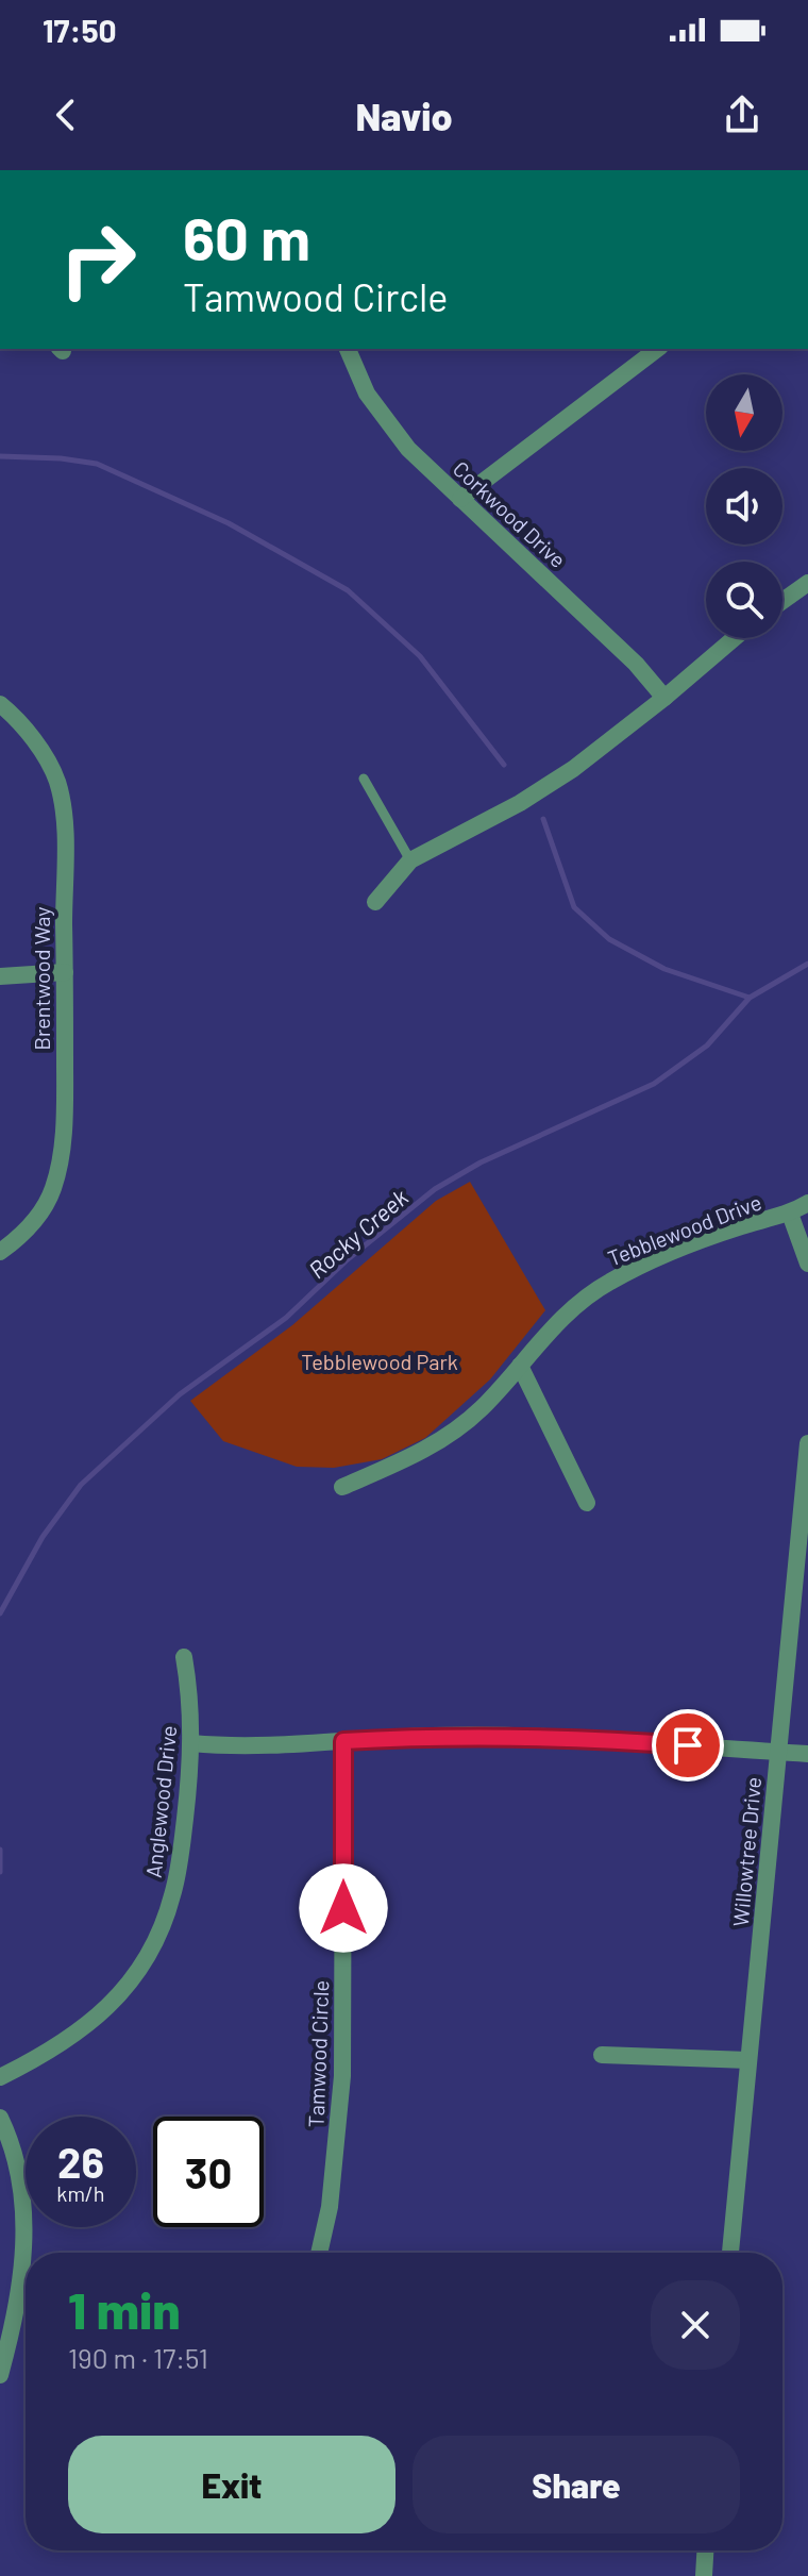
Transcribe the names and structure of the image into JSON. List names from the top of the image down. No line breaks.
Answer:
{"streets":{"street":["Corkwood Drive","Brentwood Way","Tebblewood Drive","Anglewood Drive","Willowtree Drive","Tamwood Circle"]},"water":["Rocky Creek"],"parks":["Tebblewood Park"],"north":"bottom","page":{"status":"17:50","header":"Navio","turn":["60 m","Tamwood Circle"],"speed":"26 km/h","limit":"30","heading":["1 min","190 m · 17:51"],"buttons":["Exit","Share"]}}
